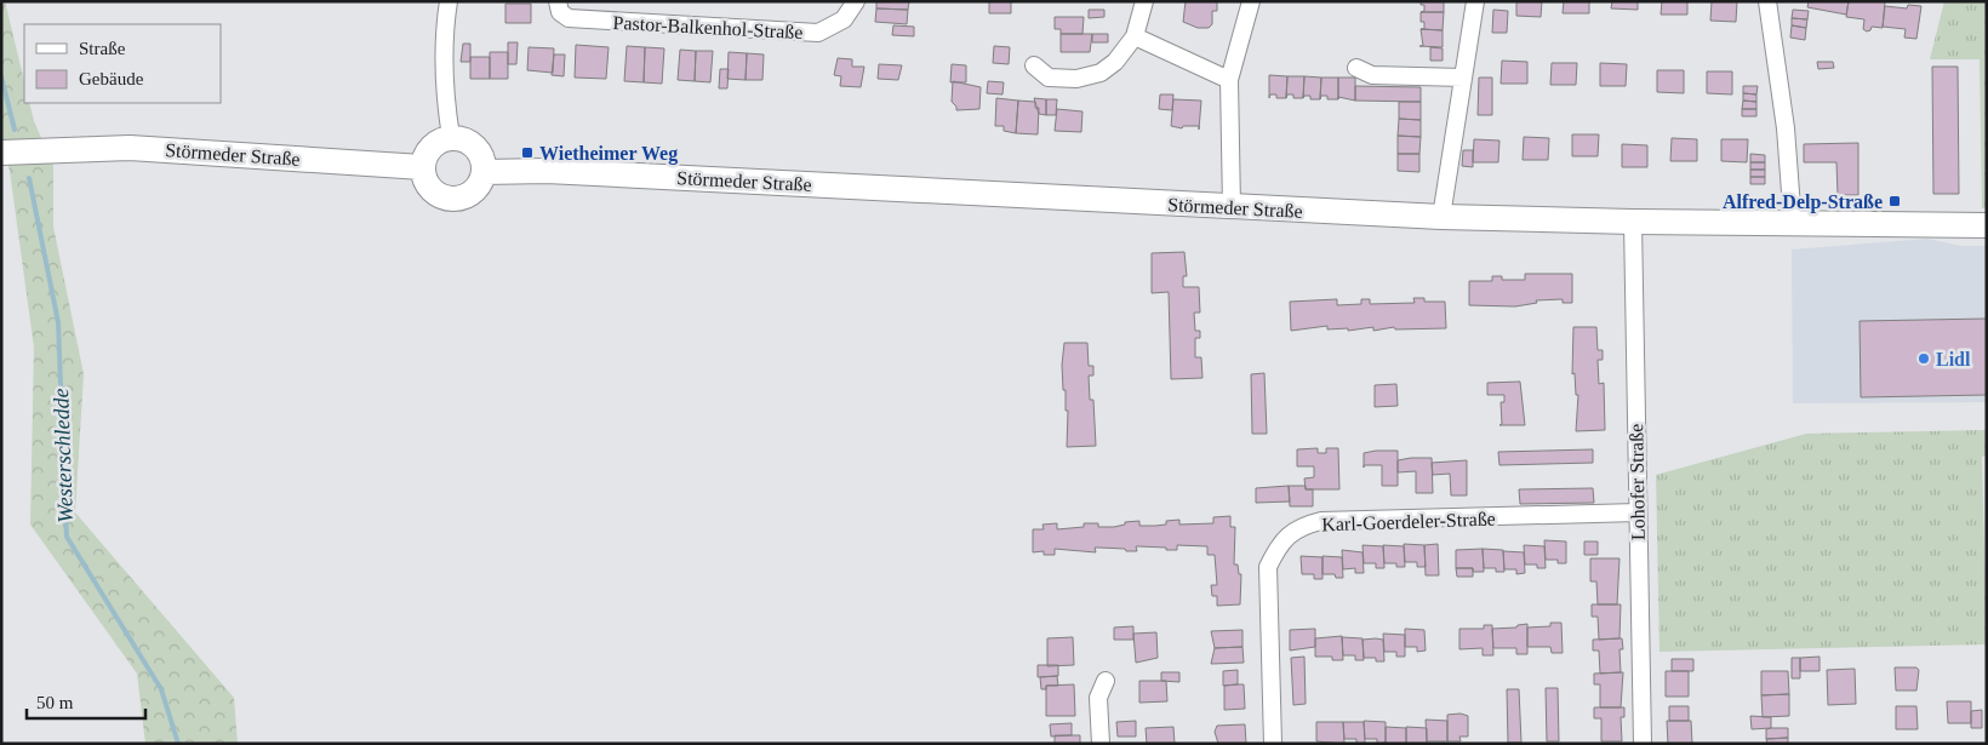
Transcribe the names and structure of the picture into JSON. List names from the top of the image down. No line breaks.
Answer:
{"streets":{"main road":["Störmeder Straße"],"street":["Pastor-Balkenhol-Straße","Lohofer Straße","Karl-Goerdeler-Straße"]},"crossings":[["Störmeder Straße","Lohofer Straße"],["Lohofer Straße","Karl-Goerdeler-Straße"]],"water":["Westerschledde"],"places":{"transit":["Wietheimer Weg","Alfred-Delp-Straße"],"other":["Lidl"]},"legend":["Straße","Gebäude"],"scale_bar":"50 m"}
